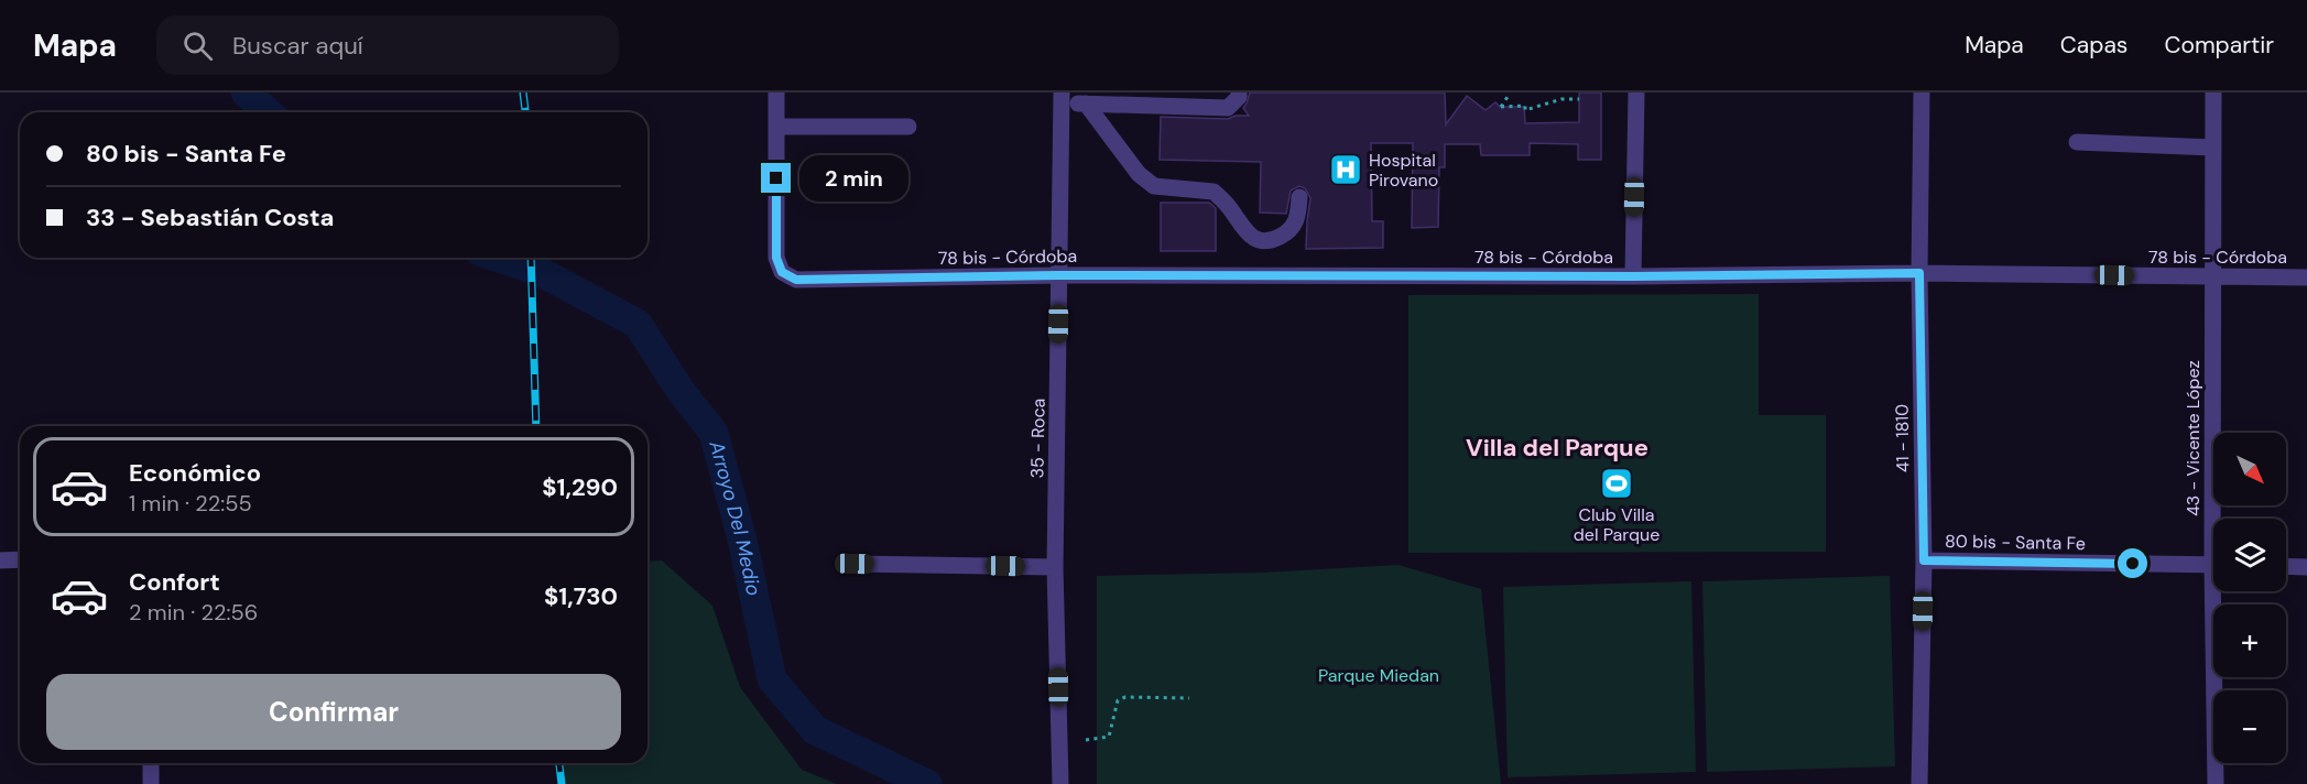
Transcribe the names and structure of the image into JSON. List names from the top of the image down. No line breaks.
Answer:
{"streets":{"street":["78 bis - Córdoba","35 - Roca","41 - 1810","43 - Vicente López","80 bis - Santa Fe"]},"crossings":[["78 bis - Córdoba","35 - Roca"],["78 bis - Córdoba","41 - 1810"],["78 bis - Córdoba","43 - Vicente López"],["41 - 1810","80 bis - Santa Fe"]],"districts":["Villa del Parque"],"water":["Arroyo Del Medio"],"parks":["Parque Miedan"],"places":{"hospital":["Hospital Pirovano"],"sports":["Club Villa del Parque"]},"north":"bottom right","page":{"header":"Mapa","search":"Buscar aquí","nav":["Mapa","Capas","Compartir"],"banner":["80 bis - Santa Fe","33 - Sebastián Costa"],"bubble":"2 min","map_buttons":["+","−"],"list":[{"name":"Económico","note":"1 min · 22:55","value":"$1,290"},{"name":"Confort","note":"2 min · 22:56","value":"$1,730"}],"buttons":"Confirmar"}}
